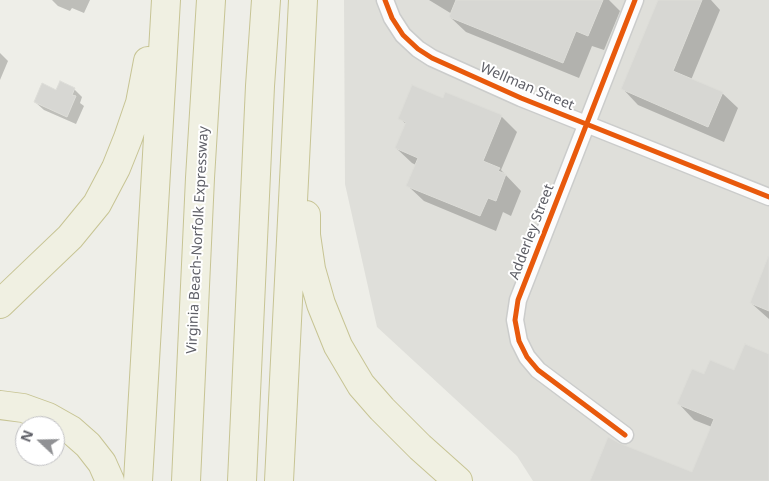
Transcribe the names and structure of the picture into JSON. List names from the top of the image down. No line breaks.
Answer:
{"streets":{"highway":["Virginia Beach-Norfolk Expressway"],"street":["Wellman Street","Adderley Street"]},"crossings":[["Wellman Street","Adderley Street"]],"north":"left"}
